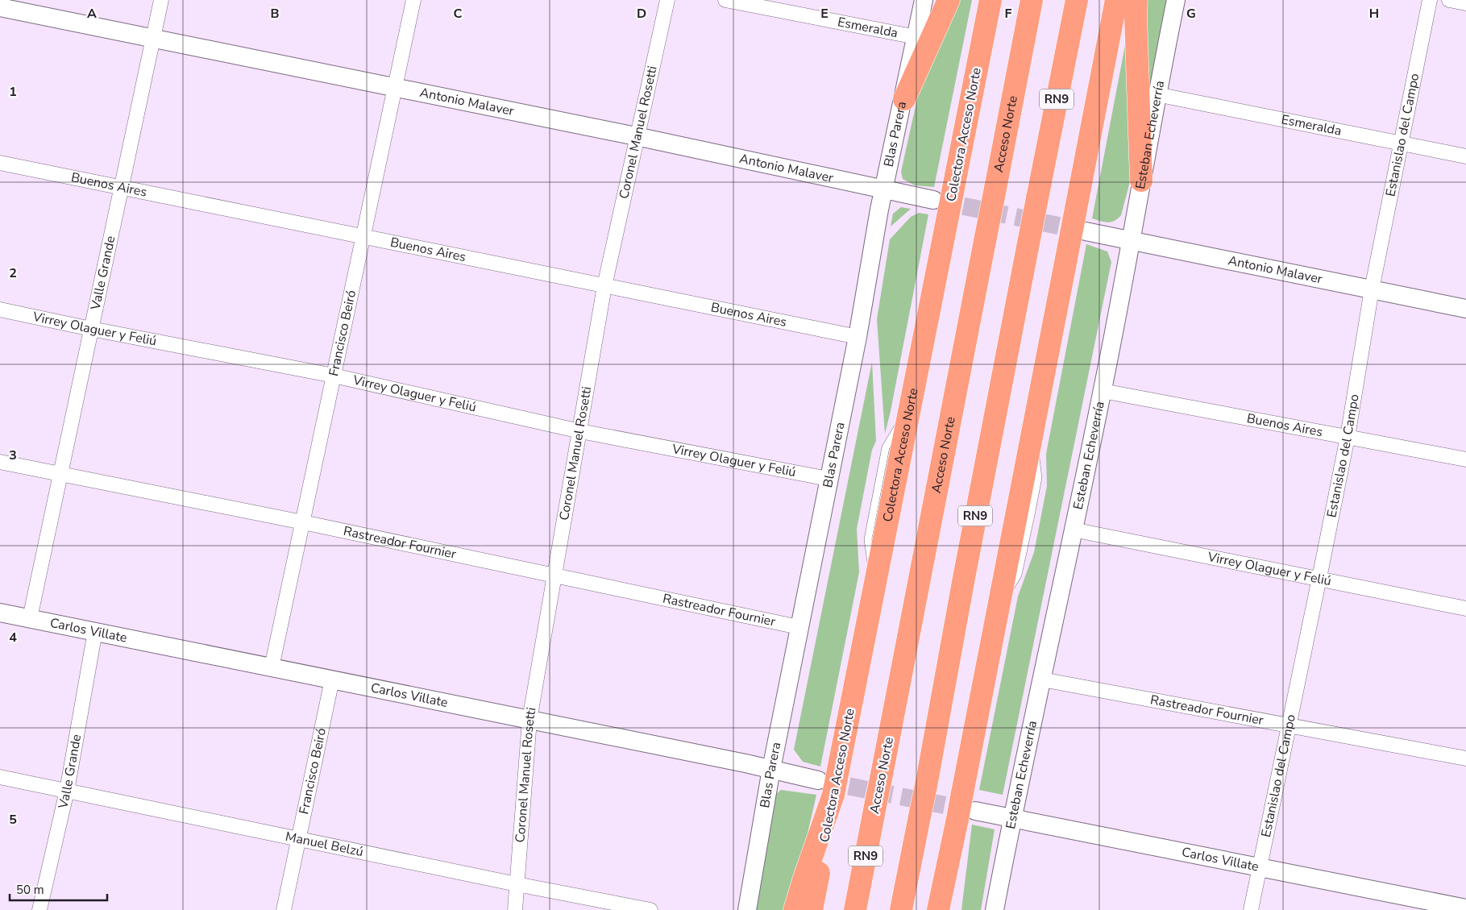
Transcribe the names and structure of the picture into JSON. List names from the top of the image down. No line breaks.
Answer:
{"streets":{"highway":["RN9","Colectora Acceso Norte","Acceso Norte"],"street":["Esmeralda","Antonio Malaver","Coronel Manuel Rosetti","Blas Parera","Estanislao del Campo","Esteban Echeverría","Buenos Aires","Valle Grande","Virrey Olaguer y Feliú","Francisco Beiró","Rastreador Fournier","Carlos Villate","Manuel Belzú"]},"crossings":[["Esmeralda","Blas Parera"],["Esmeralda","Estanislao del Campo"],["Esmeralda","Esteban Echeverría"],["Antonio Malaver","Coronel Manuel Rosetti"],["Antonio Malaver","Blas Parera"],["Antonio Malaver","Estanislao del Campo"],["Antonio Malaver","Esteban Echeverría"],["Antonio Malaver","Valle Grande"],["Antonio Malaver","Francisco Beiró"],["Coronel Manuel Rosetti","Buenos Aires"],["Coronel Manuel Rosetti","Virrey Olaguer y Feliú"],["Coronel Manuel Rosetti","Rastreador Fournier"],["Coronel Manuel Rosetti","Carlos Villate"],["Coronel Manuel Rosetti","Manuel Belzú"],["Blas Parera","Buenos Aires"],["Blas Parera","Virrey Olaguer y Feliú"],["Blas Parera","Rastreador Fournier"],["Blas Parera","Carlos Villate"],["Estanislao del Campo","Buenos Aires"],["Estanislao del Campo","Virrey Olaguer y Feliú"],["Estanislao del Campo","Rastreador Fournier"],["Estanislao del Campo","Carlos Villate"],["Esteban Echeverría","Buenos Aires"],["Esteban Echeverría","Virrey Olaguer y Feliú"],["Esteban Echeverría","Rastreador Fournier"],["Esteban Echeverría","Carlos Villate"],["Buenos Aires","Valle Grande"],["Buenos Aires","Francisco Beiró"],["Valle Grande","Virrey Olaguer y Feliú"],["Valle Grande","Rastreador Fournier"],["Valle Grande","Carlos Villate"],["Valle Grande","Manuel Belzú"],["Virrey Olaguer y Feliú","Francisco Beiró"],["Francisco Beiró","Rastreador Fournier"],["Francisco Beiró","Carlos Villate"],["Francisco Beiró","Manuel Belzú"]],"scale_bar":"50 m","grid":{"columns":["A","B","C","D","E","F","G","H"],"rows":["1","2","3","4","5"]}}
